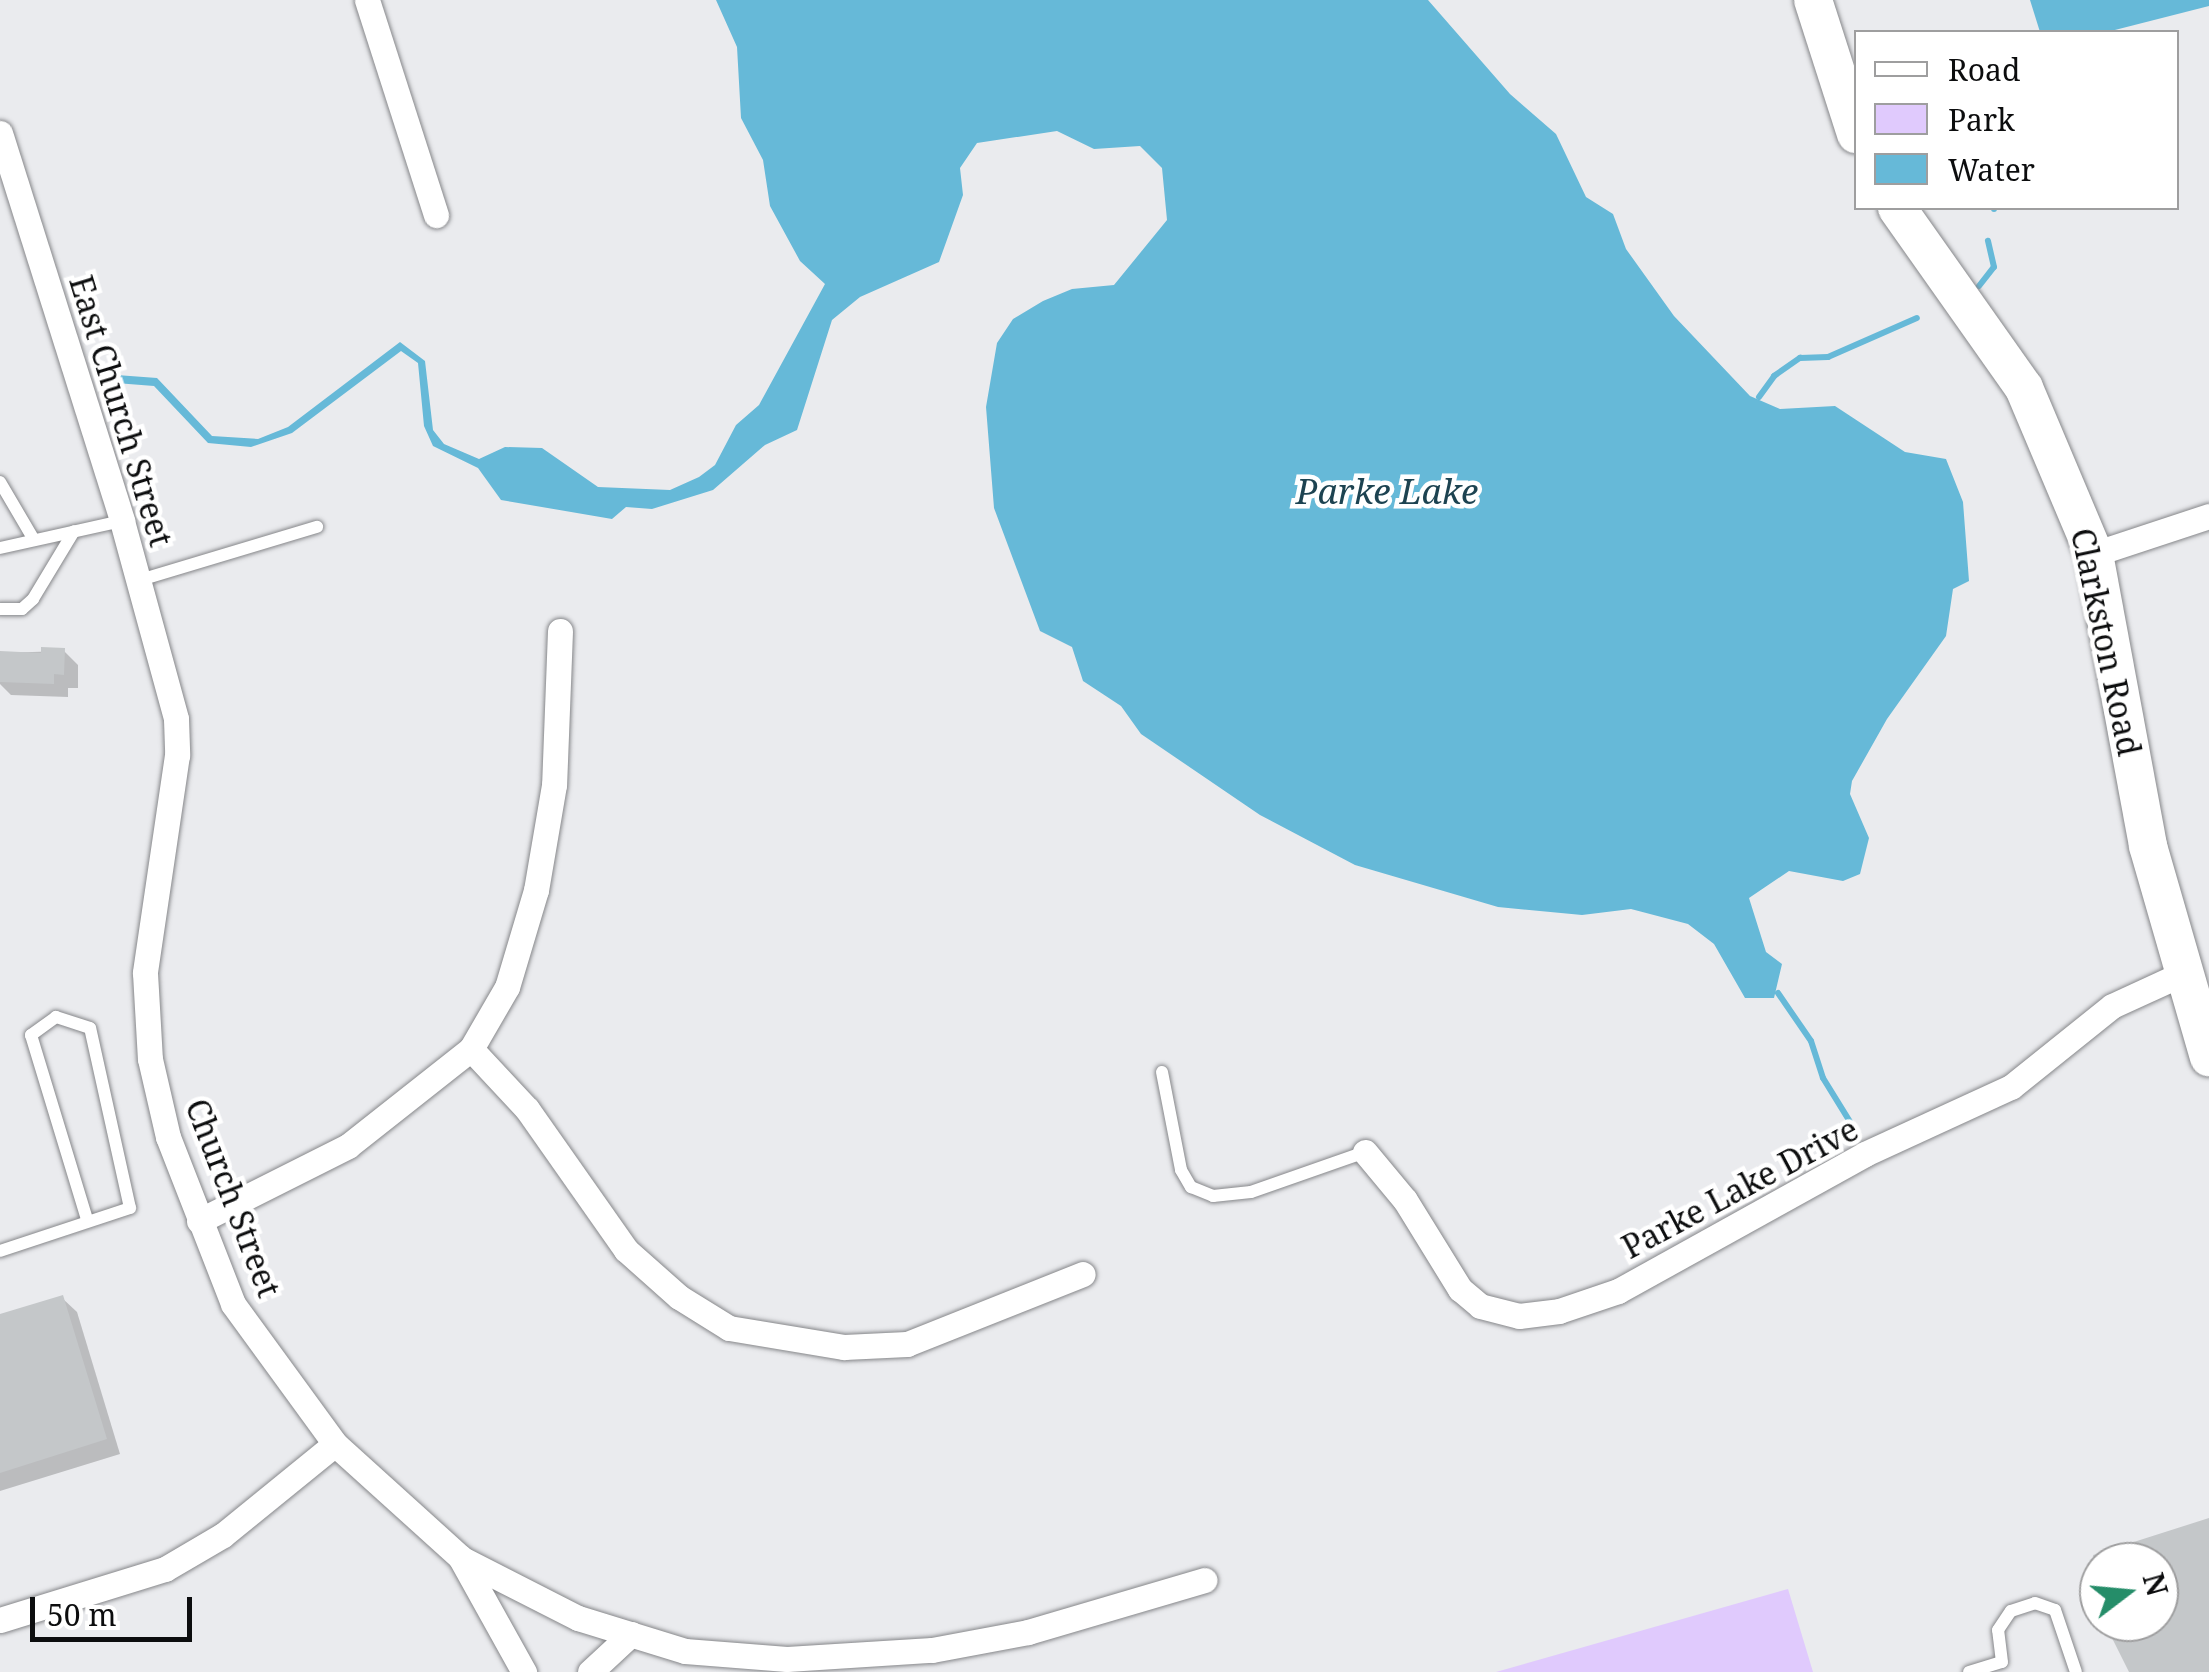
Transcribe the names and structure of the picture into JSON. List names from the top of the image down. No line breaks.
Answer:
{"streets":{"street":["East Church Street","Clarkston Road","Parke Lake Drive","Church Street"]},"crossings":[["East Church Street","Church Street"],["Clarkston Road","Parke Lake Drive"]],"water":["Parke Lake"],"legend":["Road","Park","Water"],"scale_bar":"50 m","north":"right"}
